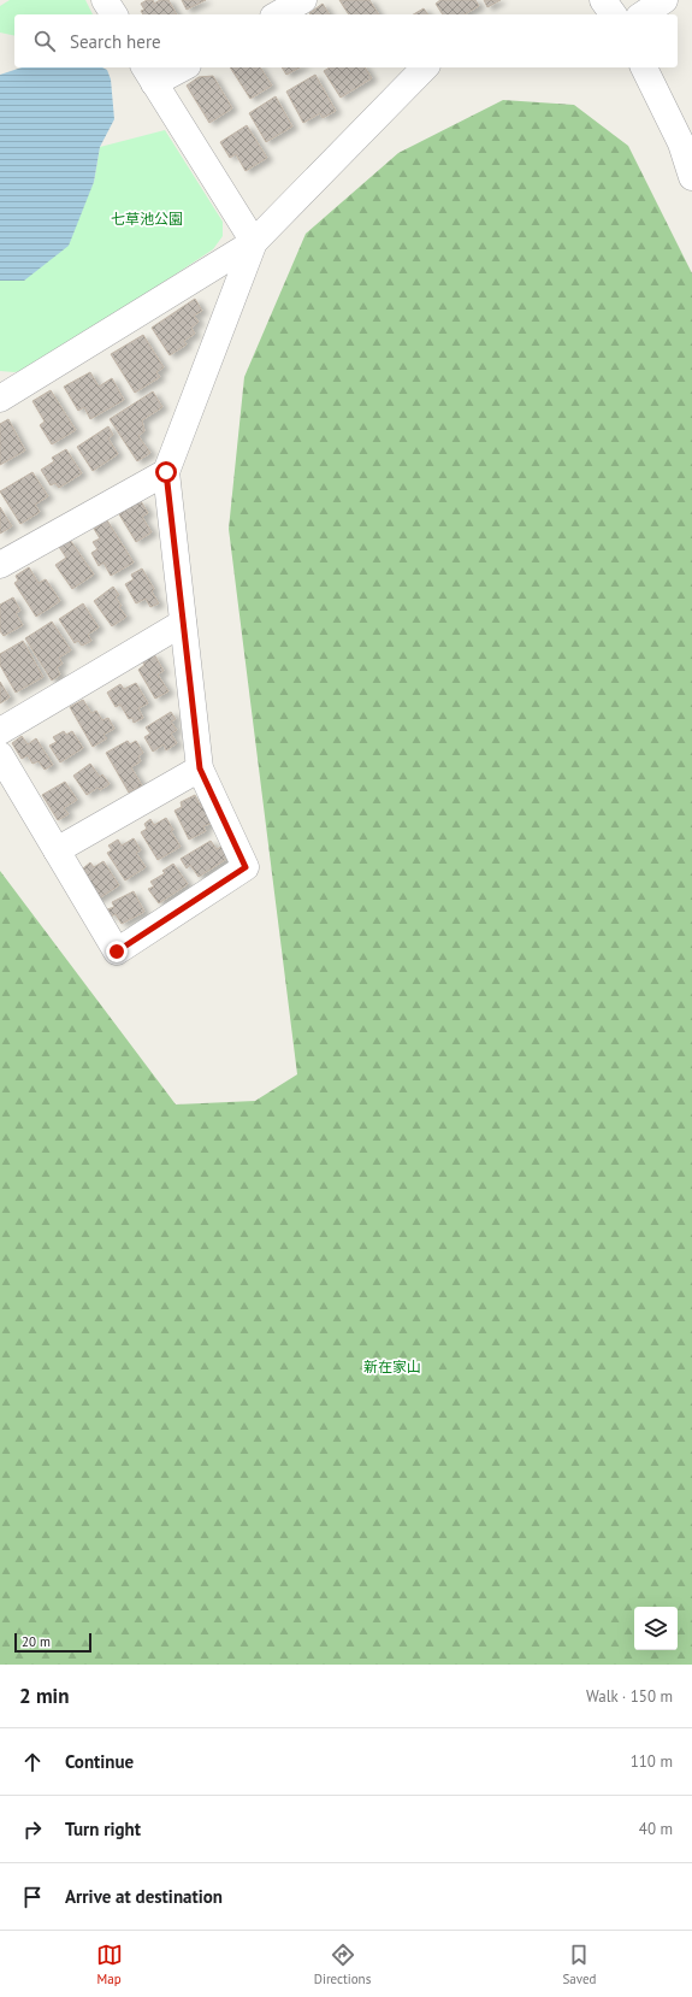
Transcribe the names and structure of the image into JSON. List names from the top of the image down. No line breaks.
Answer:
{"parks":["七草池公園","新在家山"],"scale_bar":"20 m","page":{"search":"Search here","scale":"20 m","heading":["2 min","Walk · 150 m"],"list":[["Continue","110 m"],["Turn right","40 m"],"Arrive at destination"],"nav":["Map","Directions","Saved"]}}
